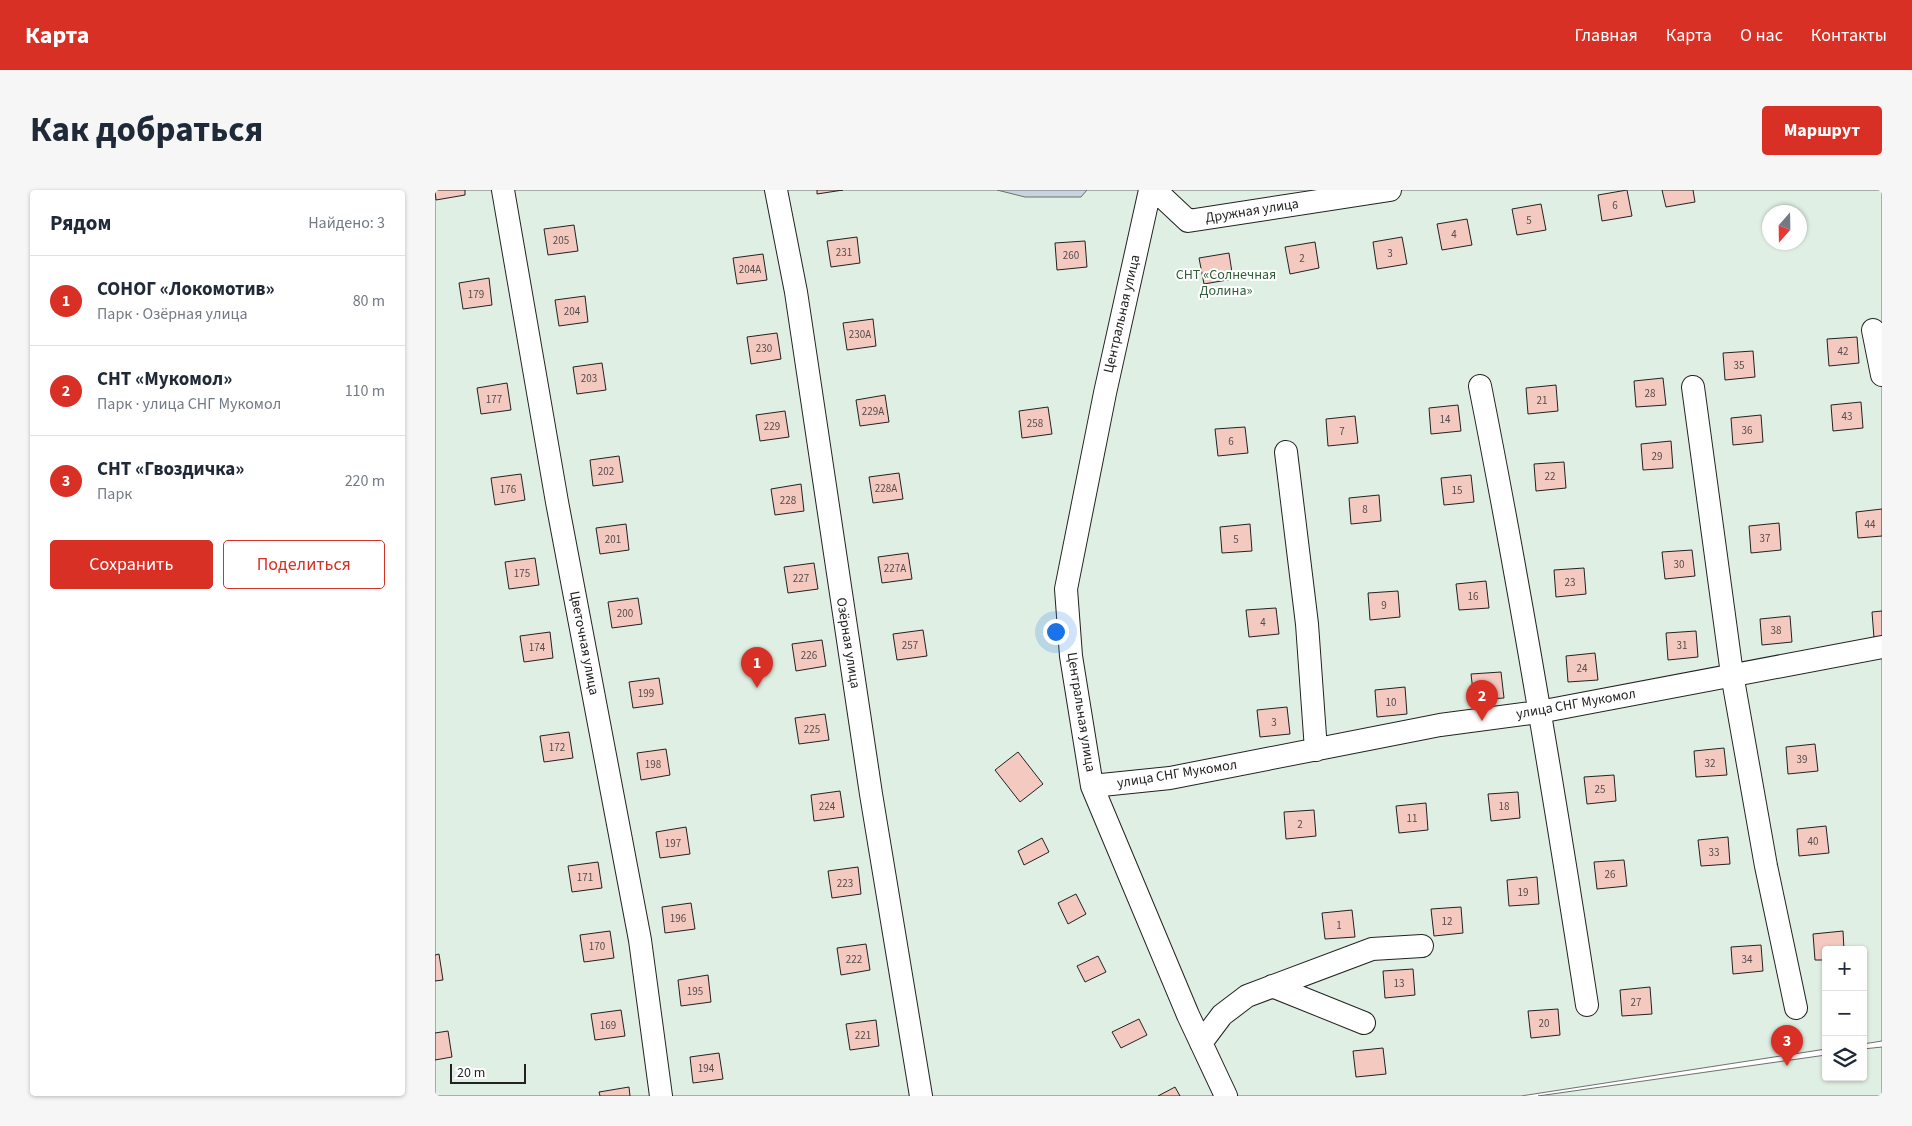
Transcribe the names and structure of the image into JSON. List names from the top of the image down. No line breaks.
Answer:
{"streets":{"street":["Дружная улица","Центральная улица","Цветочная улица","Озёрная улица","улица СНГ Мукомол"]},"crossings":[["Центральная улица","улица СНГ Мукомол"]],"parks":["СНТ «Солнечная Долина»"],"house_numbers":["6","5","4","205","231","3","260","2","204А","179","204","230А","230","42","35","203","28","177","21","229А","43","14","258","229","36","7","6","29","202","22","228А","176","15","228","8","44","37","201","5","30","227А","175","227","23","16","9","200","4","38","257","31","174","226","24","199","10","3","225","172","39","32","198","25","224","18","11","2","40","197","33","26","171","223","19","196","12","1","170","222","34","13","195","27","20","169","221","194"],"scale_bar":"20 m","north":"bottom","page":{"header":"Карта","nav":["Главная","Карта","О нас","Контакты"],"title":"Как добраться","buttons":["Маршрут",["Сохранить","Поделиться"]],"heading":["Рядом","Найдено: 3"],"list":[{"mark":"1","name":"СОНОГ «Локомотив»","note":"Парк · Озёрная улица","value":"80 m"},{"mark":"2","name":"СНТ «Мукомол»","note":"Парк · улица СНГ Мукомол","value":"110 m"},{"mark":"3","name":"СНТ «Гвоздичка»","note":"Парк","value":"220 m"}],"pins":["1","2","3"],"map_buttons":["+","−"],"scale":"20 m"}}
